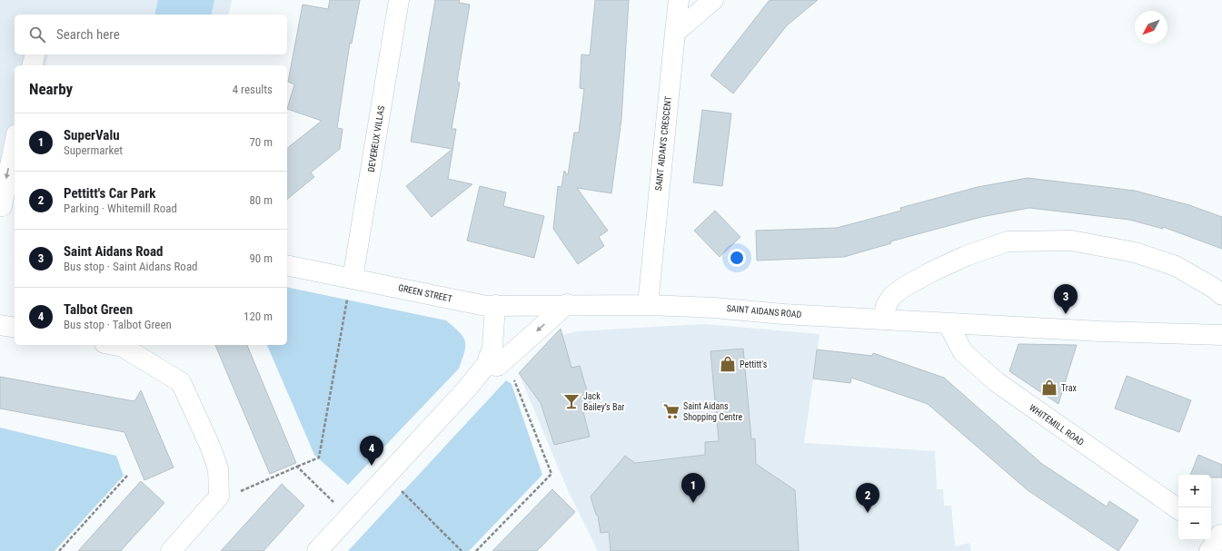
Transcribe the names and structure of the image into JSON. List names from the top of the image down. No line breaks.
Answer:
{"streets":{"street":["DEVEREUX VILLAS","SAINT AIDAN'S CRESCENT","GREEN STREET","SAINT AIDANS ROAD","WHITEMILL ROAD"]},"crossings":[["DEVEREUX VILLAS","GREEN STREET"],["SAINT AIDAN'S CRESCENT","SAINT AIDANS ROAD"],["GREEN STREET","SAINT AIDANS ROAD"],["SAINT AIDANS ROAD","WHITEMILL ROAD"]],"places":{"shop":["Pettitt's","Trax"],"bar":["Jack Bailey’s Bar"],"supermarket":["Saint Aidans Shopping Centre"]},"north":"bottom left","page":{"search":"Search here","heading":["Nearby","4 results"],"list":[{"mark":"1","name":"SuperValu","note":"Supermarket","value":"70 m"},{"mark":"2","name":"Pettitt's Car Park","note":"Parking · Whitemill Road","value":"80 m"},{"mark":"3","name":"Saint Aidans Road","note":"Bus stop · Saint Aidans Road","value":"90 m"},{"mark":"4","name":"Talbot Green","note":"Bus stop · Talbot Green","value":"120 m"}],"pins":["3","4","1","2"],"map_buttons":["+","−"]}}
